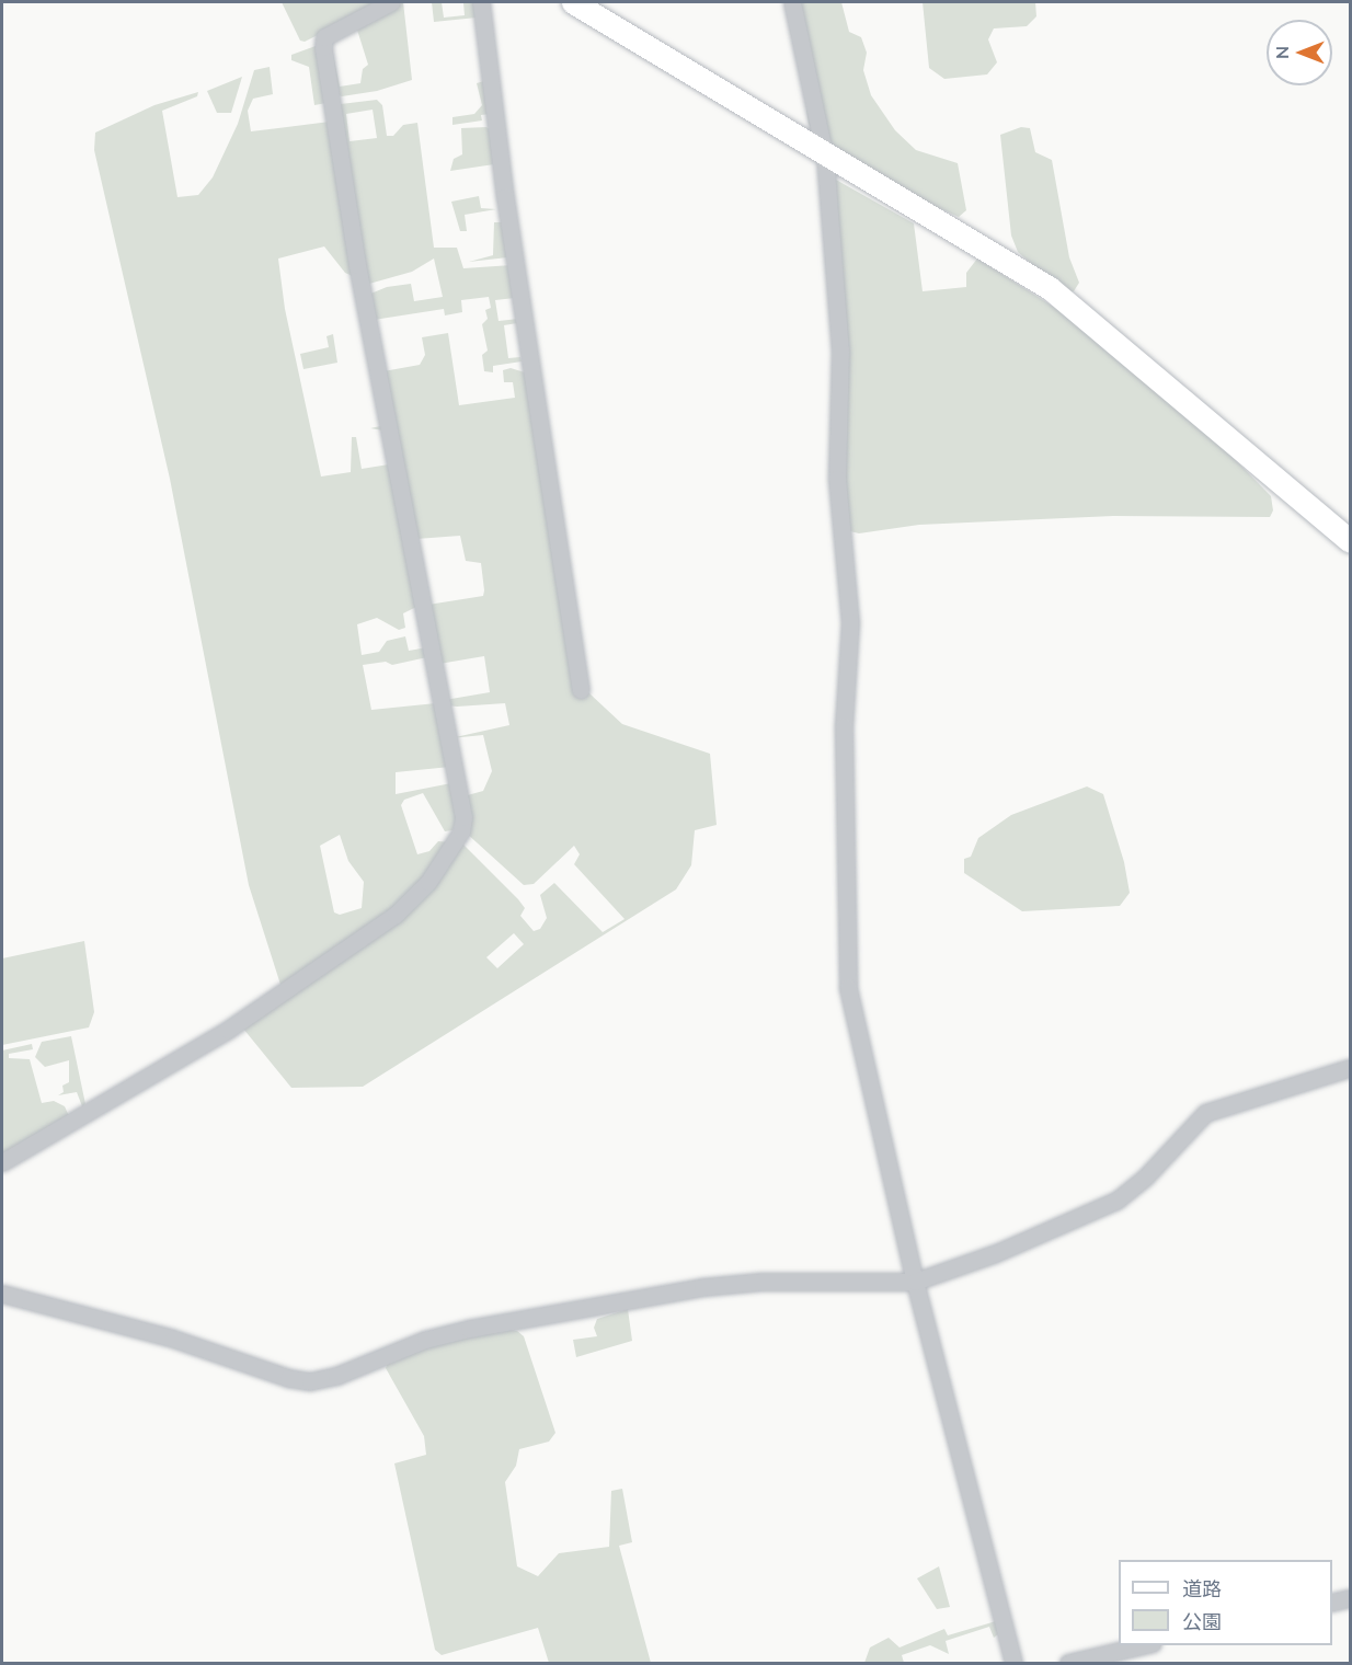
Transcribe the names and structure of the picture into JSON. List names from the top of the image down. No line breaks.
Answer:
{"legend":["道路","公園"],"north":"left"}
